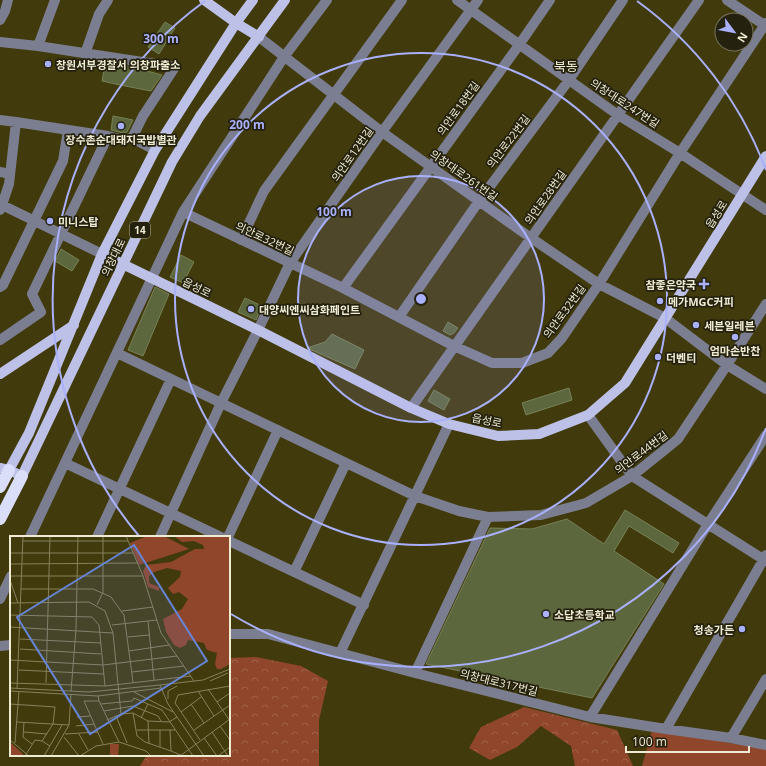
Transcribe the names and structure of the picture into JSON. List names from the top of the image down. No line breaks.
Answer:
{"streets":{"highway":["14","의창대로"],"main road":["읍성로"],"street":["의창대로247번길","의안로18번길","의안로22번길","의안로12번길","의창대로261번길","의안로28번길","의안로32번길","의안로44번길","의창대로317번길"]},"crossings":[["의창대로247번길","의안로18번길"],["의창대로247번길","의안로22번길"],["의창대로247번길","의안로12번길"],["의창대로247번길","의안로28번길"],["의창대로247번길","읍성로"],["의창대로247번길","의안로32번길"],["의안로18번길","의창대로261번길"],["의안로18번길","의안로32번길"],["의안로22번길","의창대로261번길"],["의안로22번길","의안로32번길"],["의안로12번길","의창대로261번길"],["의안로12번길","읍성로"],["의안로12번길","의안로32번길"],["의안로12번길","의안로44번길"],["의창대로261번길","의안로28번길"],["의창대로261번길","읍성로"],["의창대로261번길","의안로32번길"],["의창대로261번길","의창대로"],["의창대로261번길","의안로44번길"],["의안로28번길","읍성로"],["의안로28번길","의안로32번길"],["읍성로","의창대로"]],"districts":["북동"],"places":{"other":["창원서부경찰서 의창파출소","장수촌순대돼지국밥별관","미니스탑","메가MGC커피","대양씨엔씨삼화페인트","세븐일레븐","엄마손반찬","더벤티","소답초등학교","청송가든"],"health":["참좋은약국"]},"scale_bar":"100 m","north":"bottom right","rings":["300 m","200 m","100 m"]}
